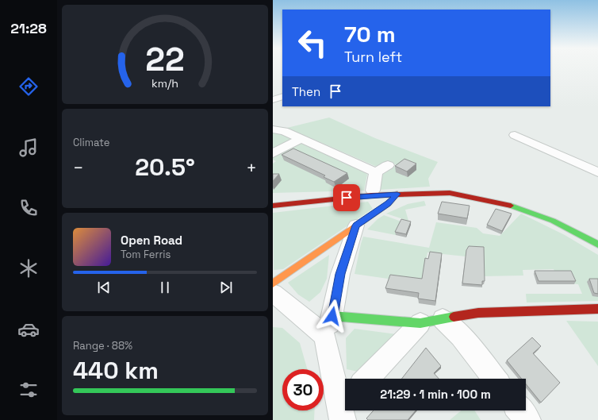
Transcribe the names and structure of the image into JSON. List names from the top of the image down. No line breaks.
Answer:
{"page":{"tabs":"21:28","turn":["70 m","Turn left"],"then":"Then","tile":["Climate",["Range · 88%","440 km"]],"heat":["−","20.5°","+"],"song":["Open Road","Tom Ferris"],"limit":"30","trip":"21:29 · 1 min · 100 m","gauge":["22","km/h"]}}
